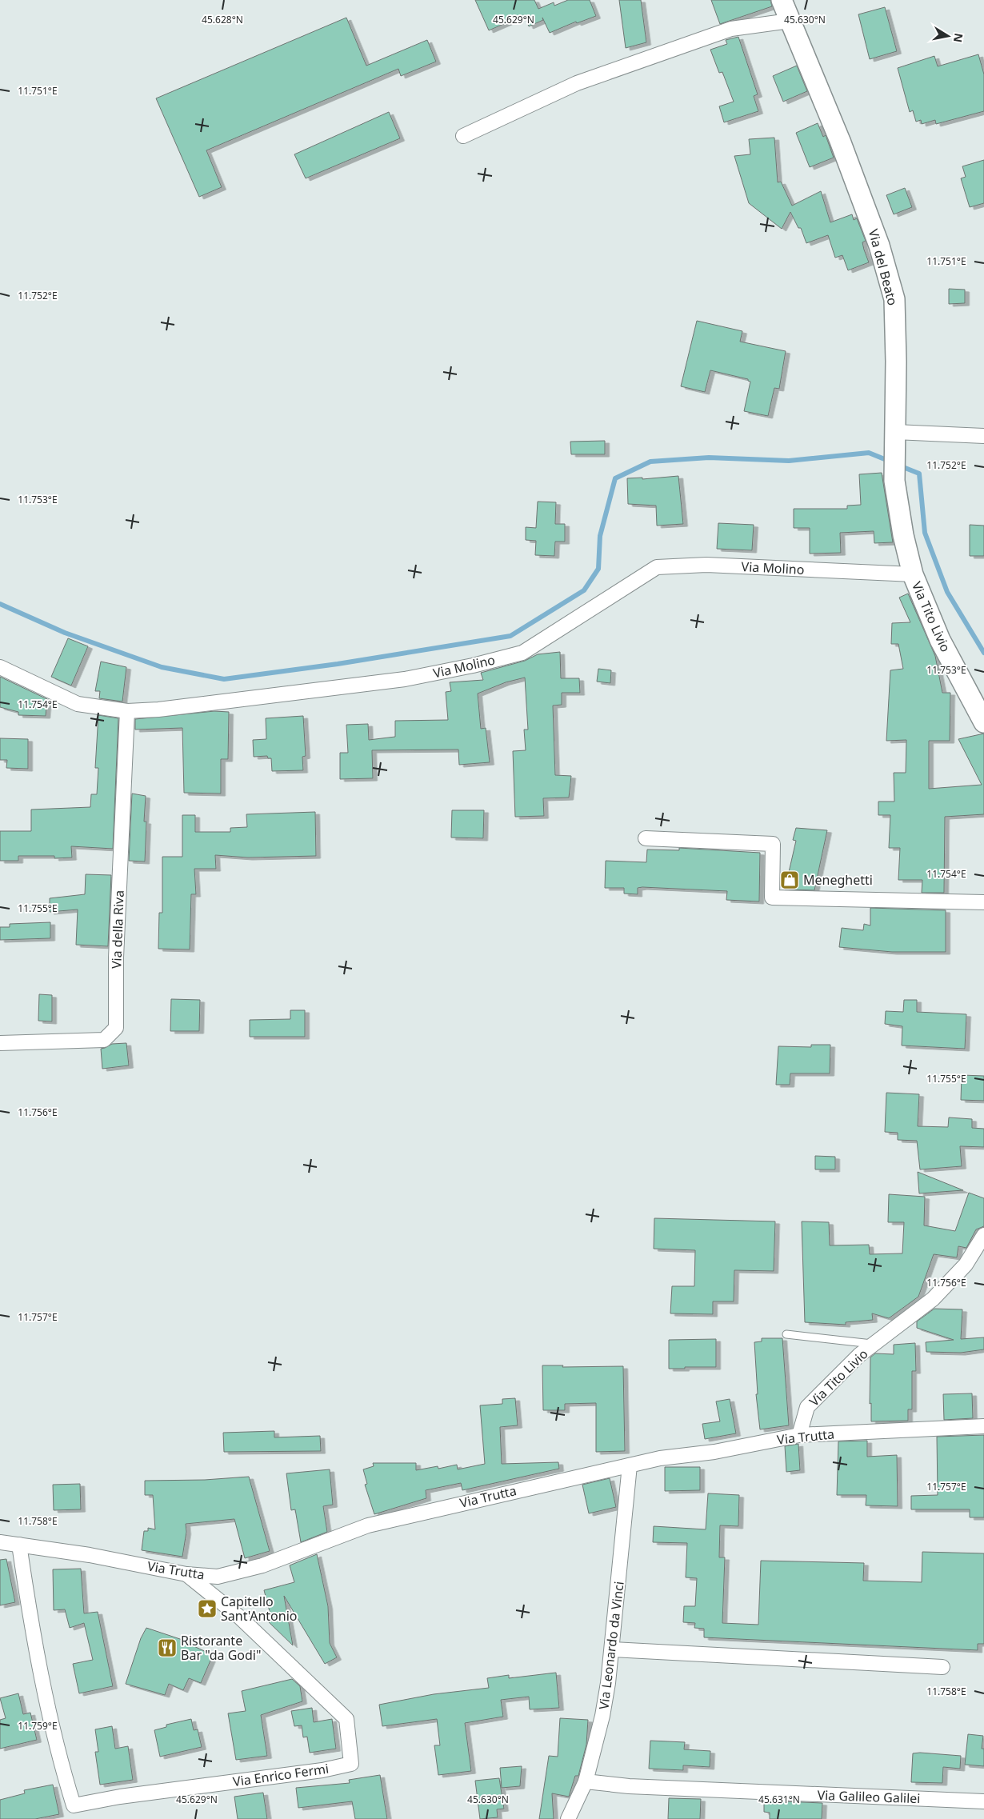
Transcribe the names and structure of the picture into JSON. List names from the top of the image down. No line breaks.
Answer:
{"streets":{"street":["Via del Beato","Via Molino","Via Tito Livio","Via della Riva","Via Trutta","Via Leonardo da Vinci","Via Enrico Fermi","Via Galileo Galilei"]},"crossings":[["Via del Beato","Via Molino"],["Via del Beato","Via Tito Livio"],["Via Molino","Via Tito Livio"],["Via Molino","Via della Riva"],["Via Tito Livio","Via Trutta"],["Via Trutta","Via Leonardo da Vinci"],["Via Trutta","Via Enrico Fermi"],["Via Leonardo da Vinci","Via Galileo Galilei"]],"places":{"shop":["Meneghetti"],"place":["Capitello Sant'Antonio"],"restaurant":["Ristorante Bar \"da Godi\""]},"north":"right","coordinates":["45.628°N","45.629°N","45.630°N","11.751°E","11.752°E","11.753°E","11.754°E","11.755°E","11.756°E","11.757°E","11.758°E","11.759°E","45.631°N"]}
